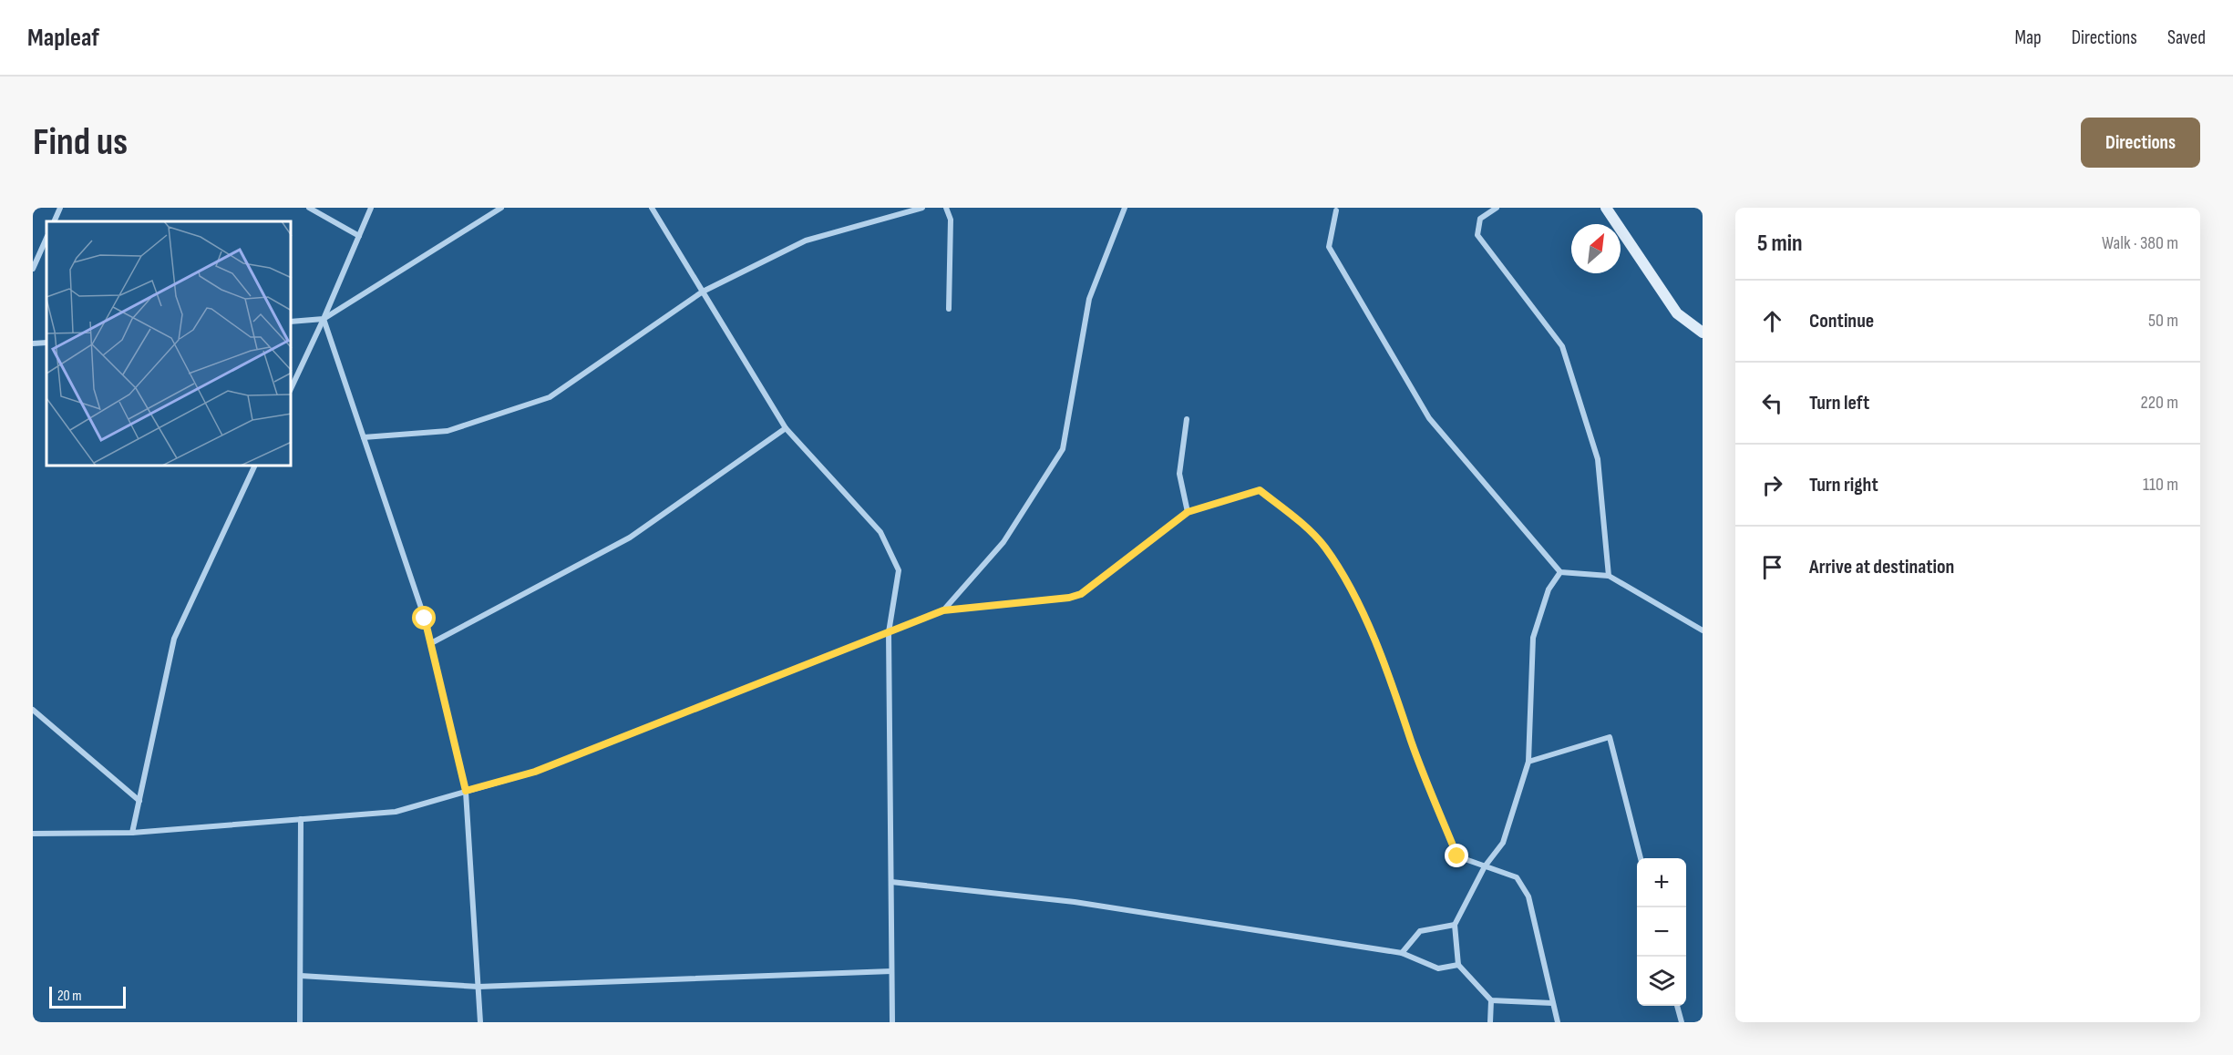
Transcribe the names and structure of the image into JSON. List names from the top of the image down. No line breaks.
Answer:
{"scale_bar":"20 m","north":"top right","page":{"header":"Mapleaf","nav":["Map","Directions","Saved"],"buttons":"Directions","title":"Find us","heading":["5 min","Walk · 380 m"],"list":[["Continue","50 m"],["Turn left","220 m"],["Turn right","110 m"],"Arrive at destination"],"map_buttons":["+","−"],"scale":"20 m"}}
